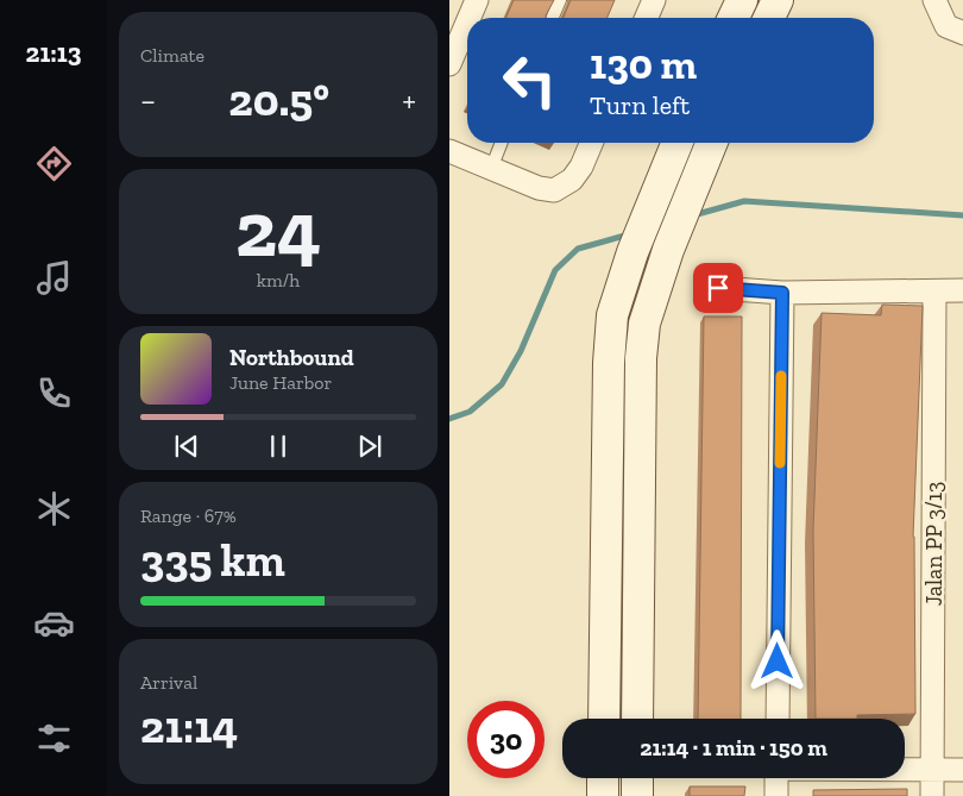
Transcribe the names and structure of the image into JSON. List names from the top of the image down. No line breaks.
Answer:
{"streets":{"street":["Jalan PP 3/13"]},"page":{"tabs":"21:13","tile":["Climate",["24","km/h"],["Range · 67%","335 km"],["Arrival","21:14"]],"turn":["130 m","Turn left"],"heat":["−","20.5°","+"],"song":["Northbound","June Harbor"],"limit":"30","trip":"21:14 · 1 min · 150 m"}}
